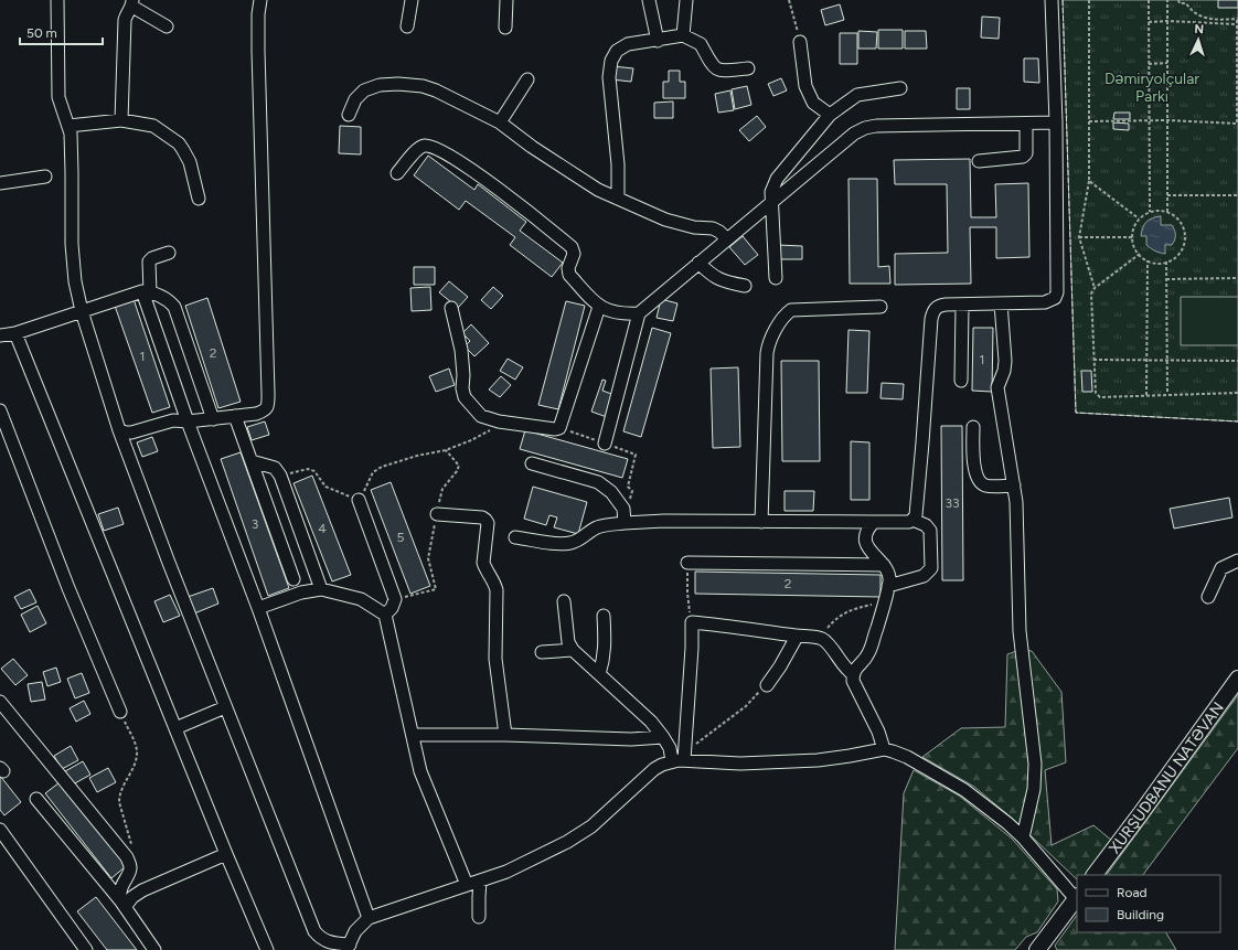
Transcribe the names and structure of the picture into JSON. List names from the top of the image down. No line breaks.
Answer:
{"streets":{"main road":["XURŞUDBANU NATƏVAN"]},"parks":["Dəmiryolçular Parkı"],"house_numbers":["2","1","1","33","3","4","5","2"],"legend":["Road","Building"],"scale_bar":"50 m","north":"top"}
